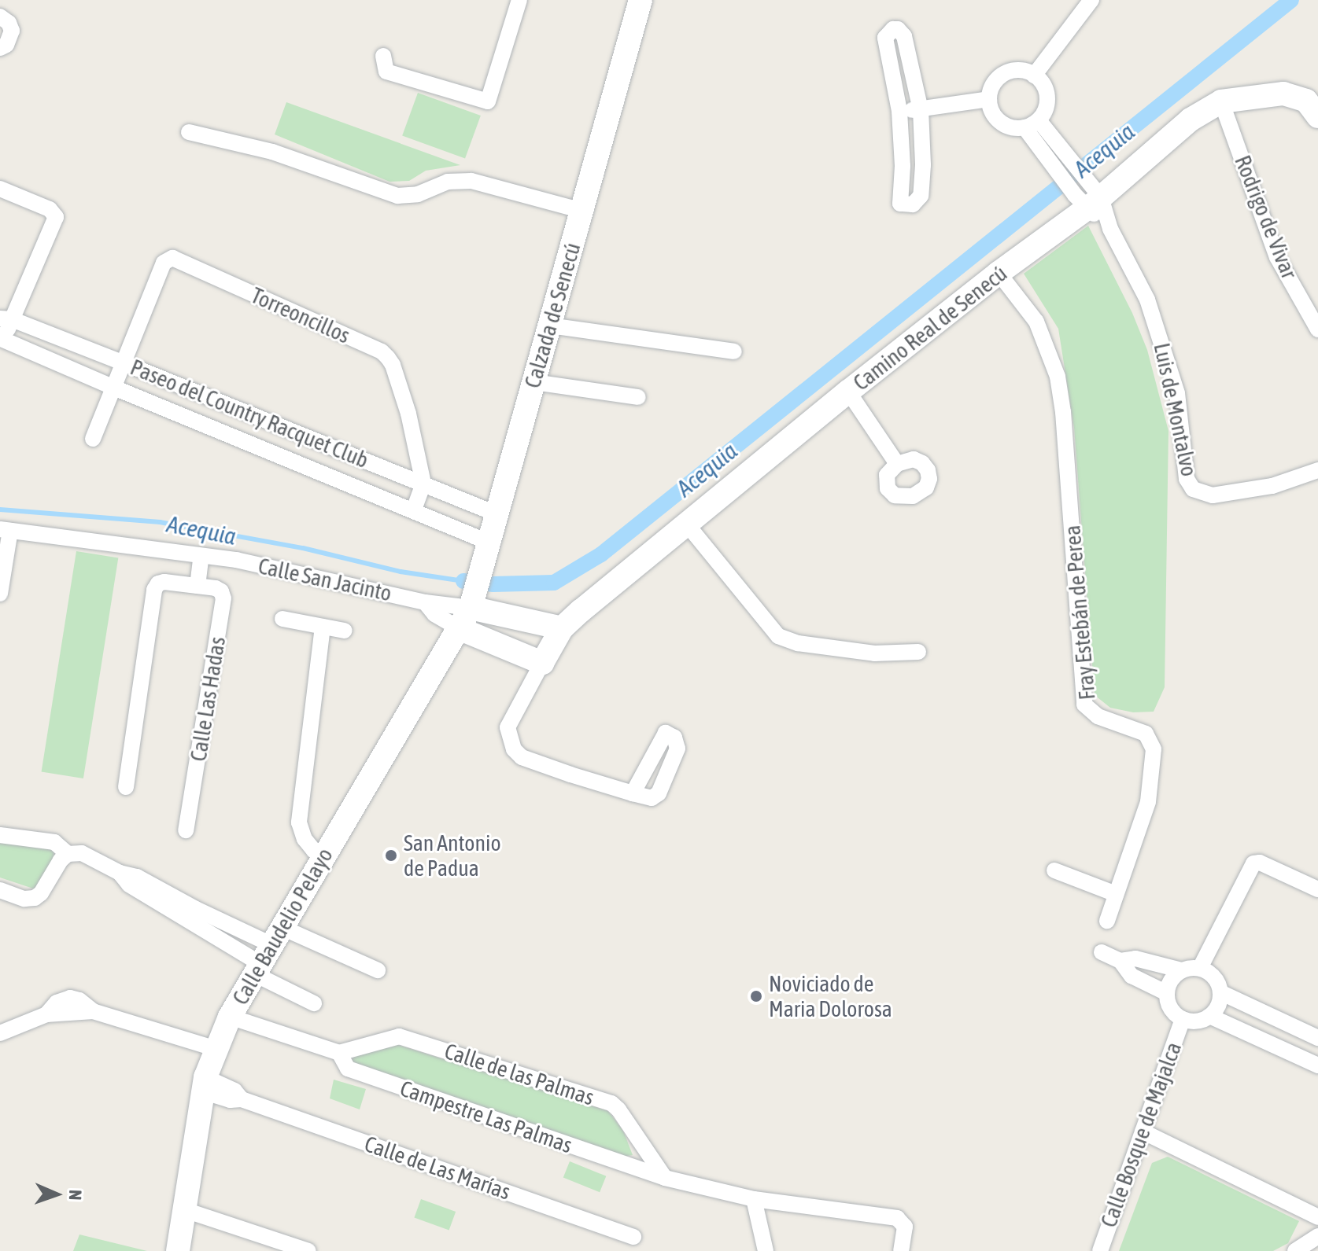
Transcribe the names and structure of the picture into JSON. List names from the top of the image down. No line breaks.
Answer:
{"streets":{"street":["Rodrigo de Vivar","Torreoncillos","Calzada de Senecú","Camino Real de Senecú","Luis de Montalvo","Paseo del Country Racquet Club","Calle San Jacinto","Fray Estebán de Perea","Calle Las Hadas","Calle Baudelio Pelayo","Calle de las Palmas","Campestre Las Palmas","Calle Bosque de Majalca","Calle de Las Marías"]},"crossings":[["Rodrigo de Vivar","Camino Real de Senecú"],["Torreoncillos","Paseo del Country Racquet Club"],["Calzada de Senecú","Paseo del Country Racquet Club"],["Calzada de Senecú","Calle San Jacinto"],["Calzada de Senecú","Calle Baudelio Pelayo"],["Camino Real de Senecú","Luis de Montalvo"],["Camino Real de Senecú","Fray Estebán de Perea"],["Calle San Jacinto","Calle Baudelio Pelayo"],["Calle Baudelio Pelayo","Campestre Las Palmas"],["Calle Baudelio Pelayo","Calle de Las Marías"],["Calle de las Palmas","Campestre Las Palmas"]],"water":["Acequia"],"places":["San Antonio de Padua","Noviciado de Maria Dolorosa"],"north":"right"}
